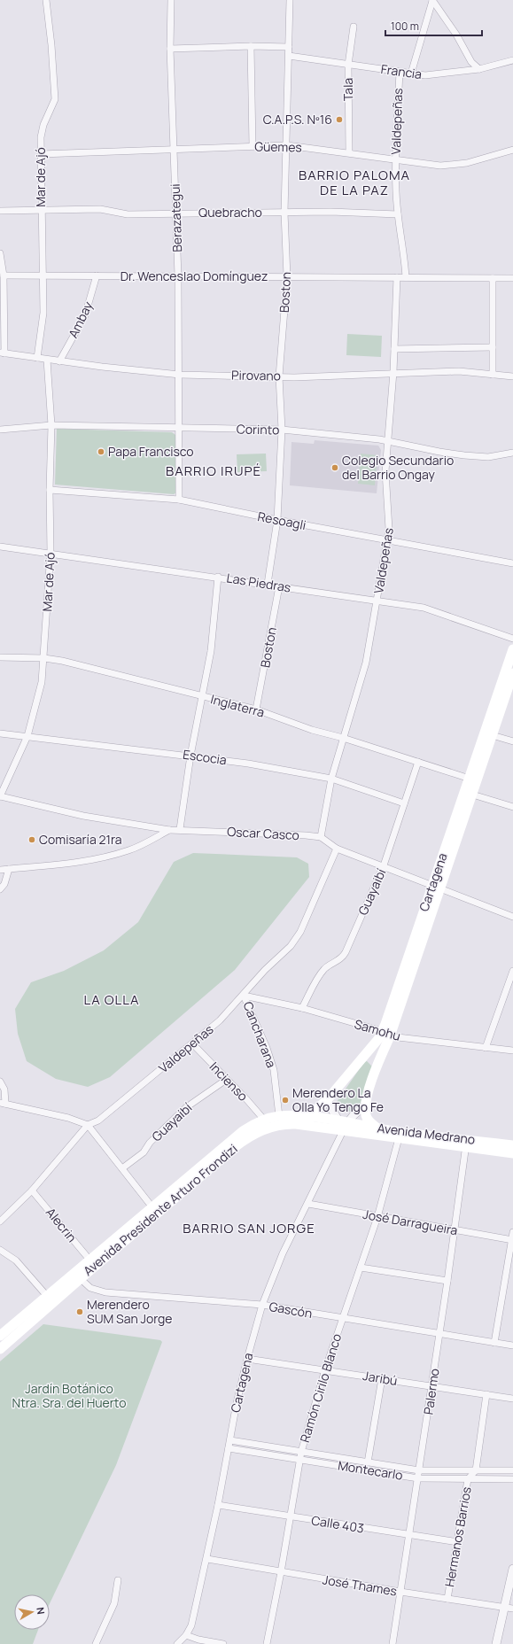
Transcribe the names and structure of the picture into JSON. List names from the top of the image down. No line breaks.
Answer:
{"streets":{"main road":["Cartagena","Avenida Medrano","Avenida Presidente Arturo Frondizi"],"street":["Francia","Tala","Valdepeñas","Güemes","Mar de Ajó","Quebracho","Berazategui","Dr. Wenceslao Domínguez","Boston","Ambay","Pirovano","Corinto","Resoagli","Las Piedras","Inglaterra","Escocia","Oscar Casco","Guayaibí","Samohu","Cancharana","Incienso","José Darragueira","Alecrin","Gascón","Jaribú","Ramón Cirilo Blanco","Palermo","Montecarlo","Calle 403","Hermanos Barrios","José Thames"]},"crossings":[["Francia","Tala"],["Francia","Valdepeñas"],["Francia","Boston"],["Tala","Güemes"],["Valdepeñas","Güemes"],["Valdepeñas","Quebracho"],["Valdepeñas","Dr. Wenceslao Domínguez"],["Valdepeñas","Pirovano"],["Valdepeñas","Corinto"],["Valdepeñas","Resoagli"],["Valdepeñas","Las Piedras"],["Valdepeñas","Inglaterra"],["Valdepeñas","Escocia"],["Valdepeñas","Oscar Casco"],["Valdepeñas","Samohu"],["Valdepeñas","Cancharana"],["Valdepeñas","Incienso"],["Valdepeñas","Alecrin"],["Güemes","Mar de Ajó"],["Güemes","Berazategui"],["Güemes","Boston"],["Mar de Ajó","Quebracho"],["Mar de Ajó","Dr. Wenceslao Domínguez"],["Mar de Ajó","Pirovano"],["Mar de Ajó","Corinto"],["Mar de Ajó","Resoagli"],["Mar de Ajó","Las Piedras"],["Mar de Ajó","Inglaterra"],["Mar de Ajó","Escocia"],["Mar de Ajó","Oscar Casco"],["Quebracho","Berazategui"],["Quebracho","Boston"],["Berazategui","Dr. Wenceslao Domínguez"],["Berazategui","Pirovano"],["Berazategui","Corinto"],["Berazategui","Resoagli"],["Dr. Wenceslao Domínguez","Boston"],["Dr. Wenceslao Domínguez","Ambay"],["Boston","Pirovano"],["Boston","Corinto"],["Boston","Resoagli"],["Boston","Las Piedras"],["Boston","Inglaterra"],["Ambay","Pirovano"],["Inglaterra","Cartagena"],["Inglaterra","Guayaibí"],["Escocia","Guayaibí"],["Cartagena","Samohu"],["Cartagena","Avenida Medrano"],["Cartagena","Avenida Presidente Arturo Frondizi"],["Cartagena","José Darragueira"],["Cartagena","Gascón"],["Cartagena","Jaribú"],["Cartagena","Montecarlo"],["Cartagena","Calle 403"],["Cartagena","José Thames"],["Guayaibí","Samohu"],["Guayaibí","Incienso"],["Samohu","Cancharana"],["Cancharana","Avenida Presidente Arturo Frondizi"],["Incienso","Avenida Presidente Arturo Frondizi"],["Avenida Medrano","Avenida Presidente Arturo Frondizi"],["Avenida Medrano","Ramón Cirilo Blanco"],["Avenida Medrano","Palermo"],["Avenida Presidente Arturo Frondizi","Alecrin"],["Avenida Presidente Arturo Frondizi","Gascón"],["José Darragueira","Ramón Cirilo Blanco"],["José Darragueira","Palermo"],["Gascón","Ramón Cirilo Blanco"],["Gascón","Palermo"],["Jaribú","Ramón Cirilo Blanco"],["Jaribú","Palermo"],["Jaribú","Hermanos Barrios"],["Ramón Cirilo Blanco","Montecarlo"],["Ramón Cirilo Blanco","Calle 403"],["Ramón Cirilo Blanco","José Thames"],["Palermo","Montecarlo"],["Palermo","Calle 403"],["Palermo","José Thames"],["Montecarlo","Hermanos Barrios"],["Calle 403","Hermanos Barrios"],["Hermanos Barrios","José Thames"]],"districts":["BARRIO PALOMA DE LA PAZ","BARRIO IRUPÉ","LA OLLA","BARRIO SAN JORGE"],"parks":["Jardín Botánico Ntra. Sra. del Huerto"],"places":["C.A.P.S. Nº16","Papa Francisco","Colegio Secundario del Barrio Ongay","Comisaría 21ra","Merendero La Olla Yo Tengo Fe","Merendero SUM San Jorge"],"scale_bar":"100 m","north":"right"}
